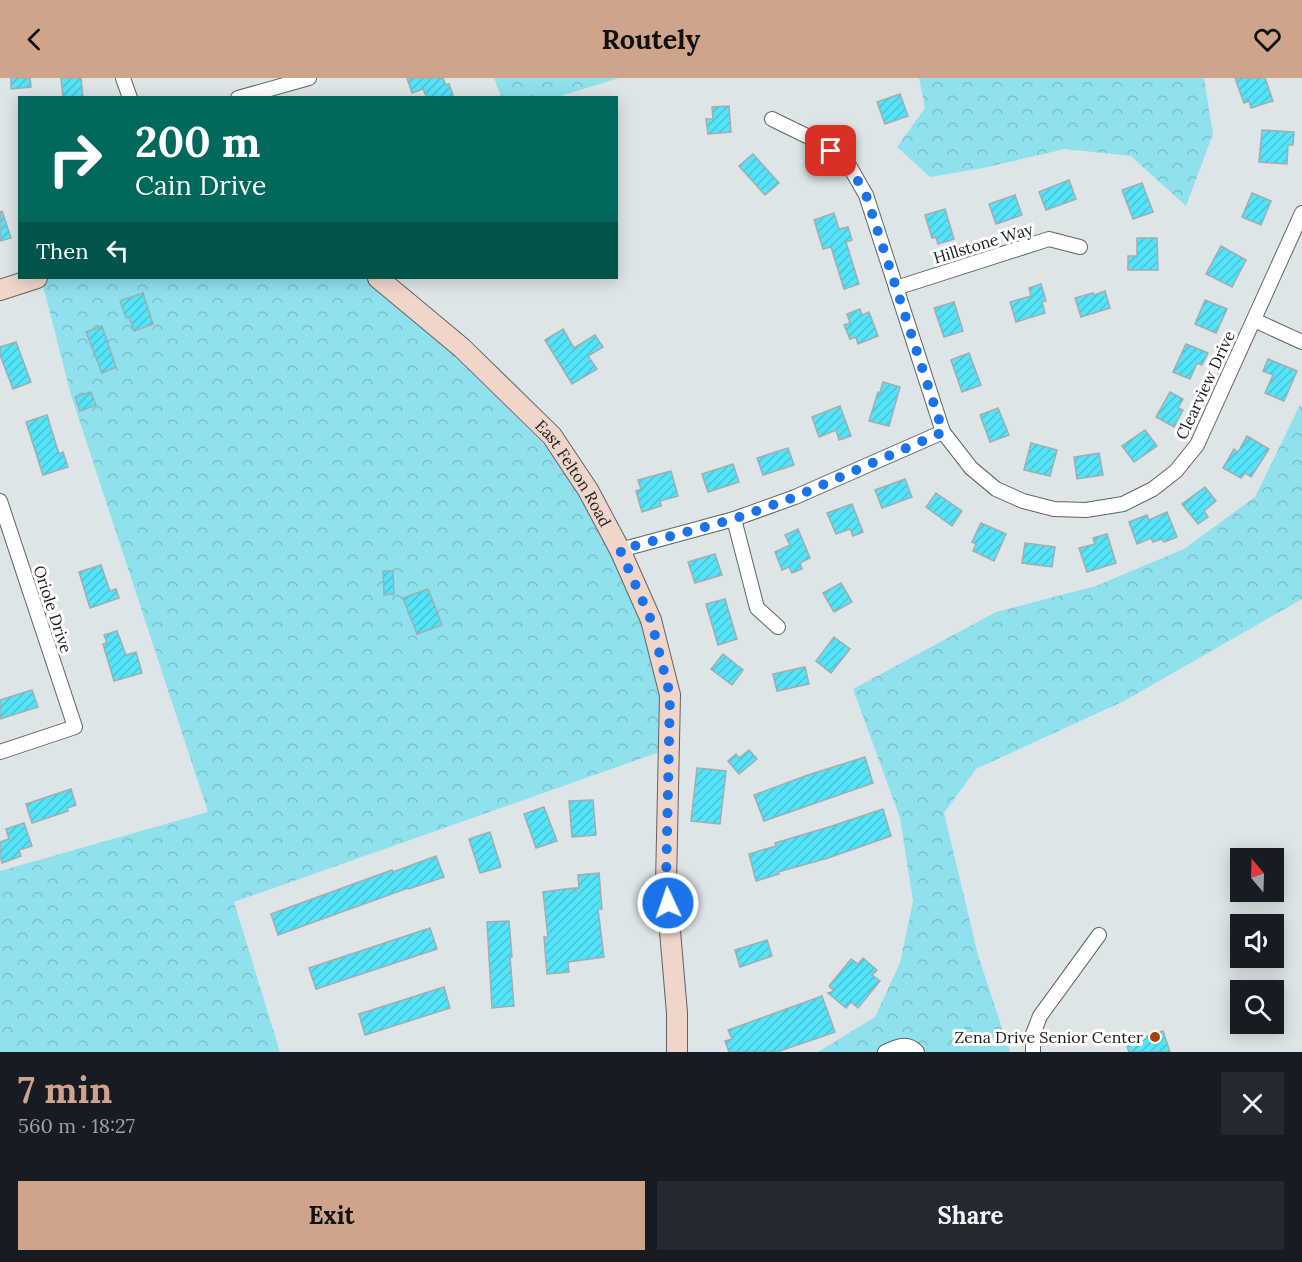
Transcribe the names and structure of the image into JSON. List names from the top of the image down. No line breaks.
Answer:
{"streets":{"street":["Hillstone Way","Clearview Drive","East Felton Road","Oriole Drive"]},"crossings":[["Hillstone Way","Clearview Drive"]],"places":["Zena Drive Senior Center"],"north":"top","page":{"header":"Routely","turn":["200 m","Cain Drive"],"then":"Then","heading":["7 min","560 m · 18:27"],"buttons":["Exit","Share"]}}
